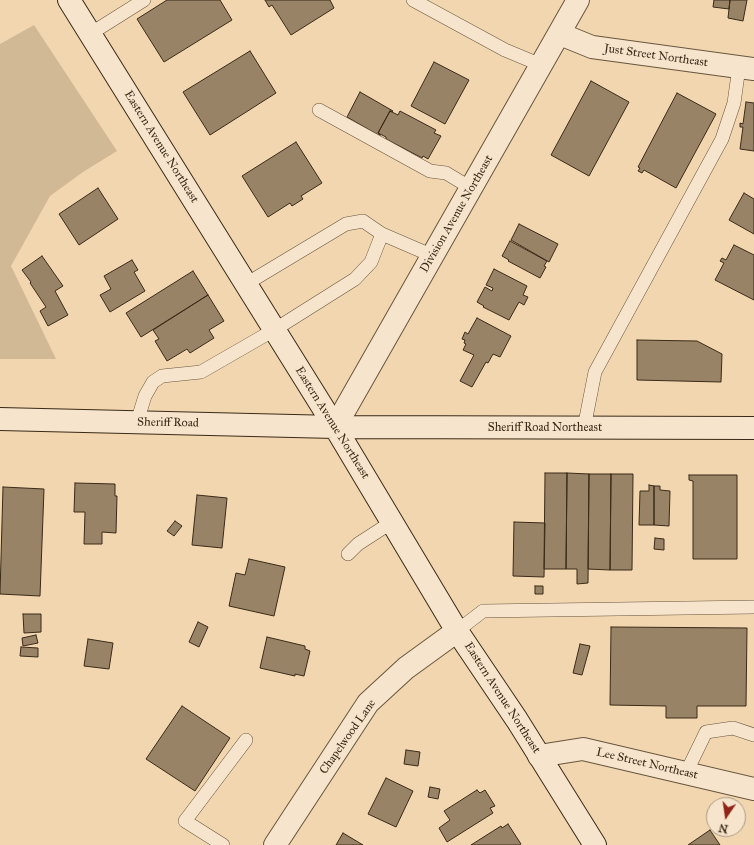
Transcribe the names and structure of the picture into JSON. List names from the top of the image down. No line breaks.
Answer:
{"streets":{"main road":["Just Street Northeast","Eastern Avenue Northeast","Division Avenue Northeast","Sheriff Road","Sheriff Road Northeast","Chapelwood Lane","Lee Street Northeast"]},"crossings":[["Just Street Northeast","Division Avenue Northeast"],["Eastern Avenue Northeast","Division Avenue Northeast"],["Eastern Avenue Northeast","Sheriff Road"],["Eastern Avenue Northeast","Sheriff Road Northeast"],["Eastern Avenue Northeast","Chapelwood Lane"],["Eastern Avenue Northeast","Lee Street Northeast"],["Division Avenue Northeast","Sheriff Road"],["Division Avenue Northeast","Sheriff Road Northeast"],["Sheriff Road","Sheriff Road Northeast"]],"north":"bottom"}
